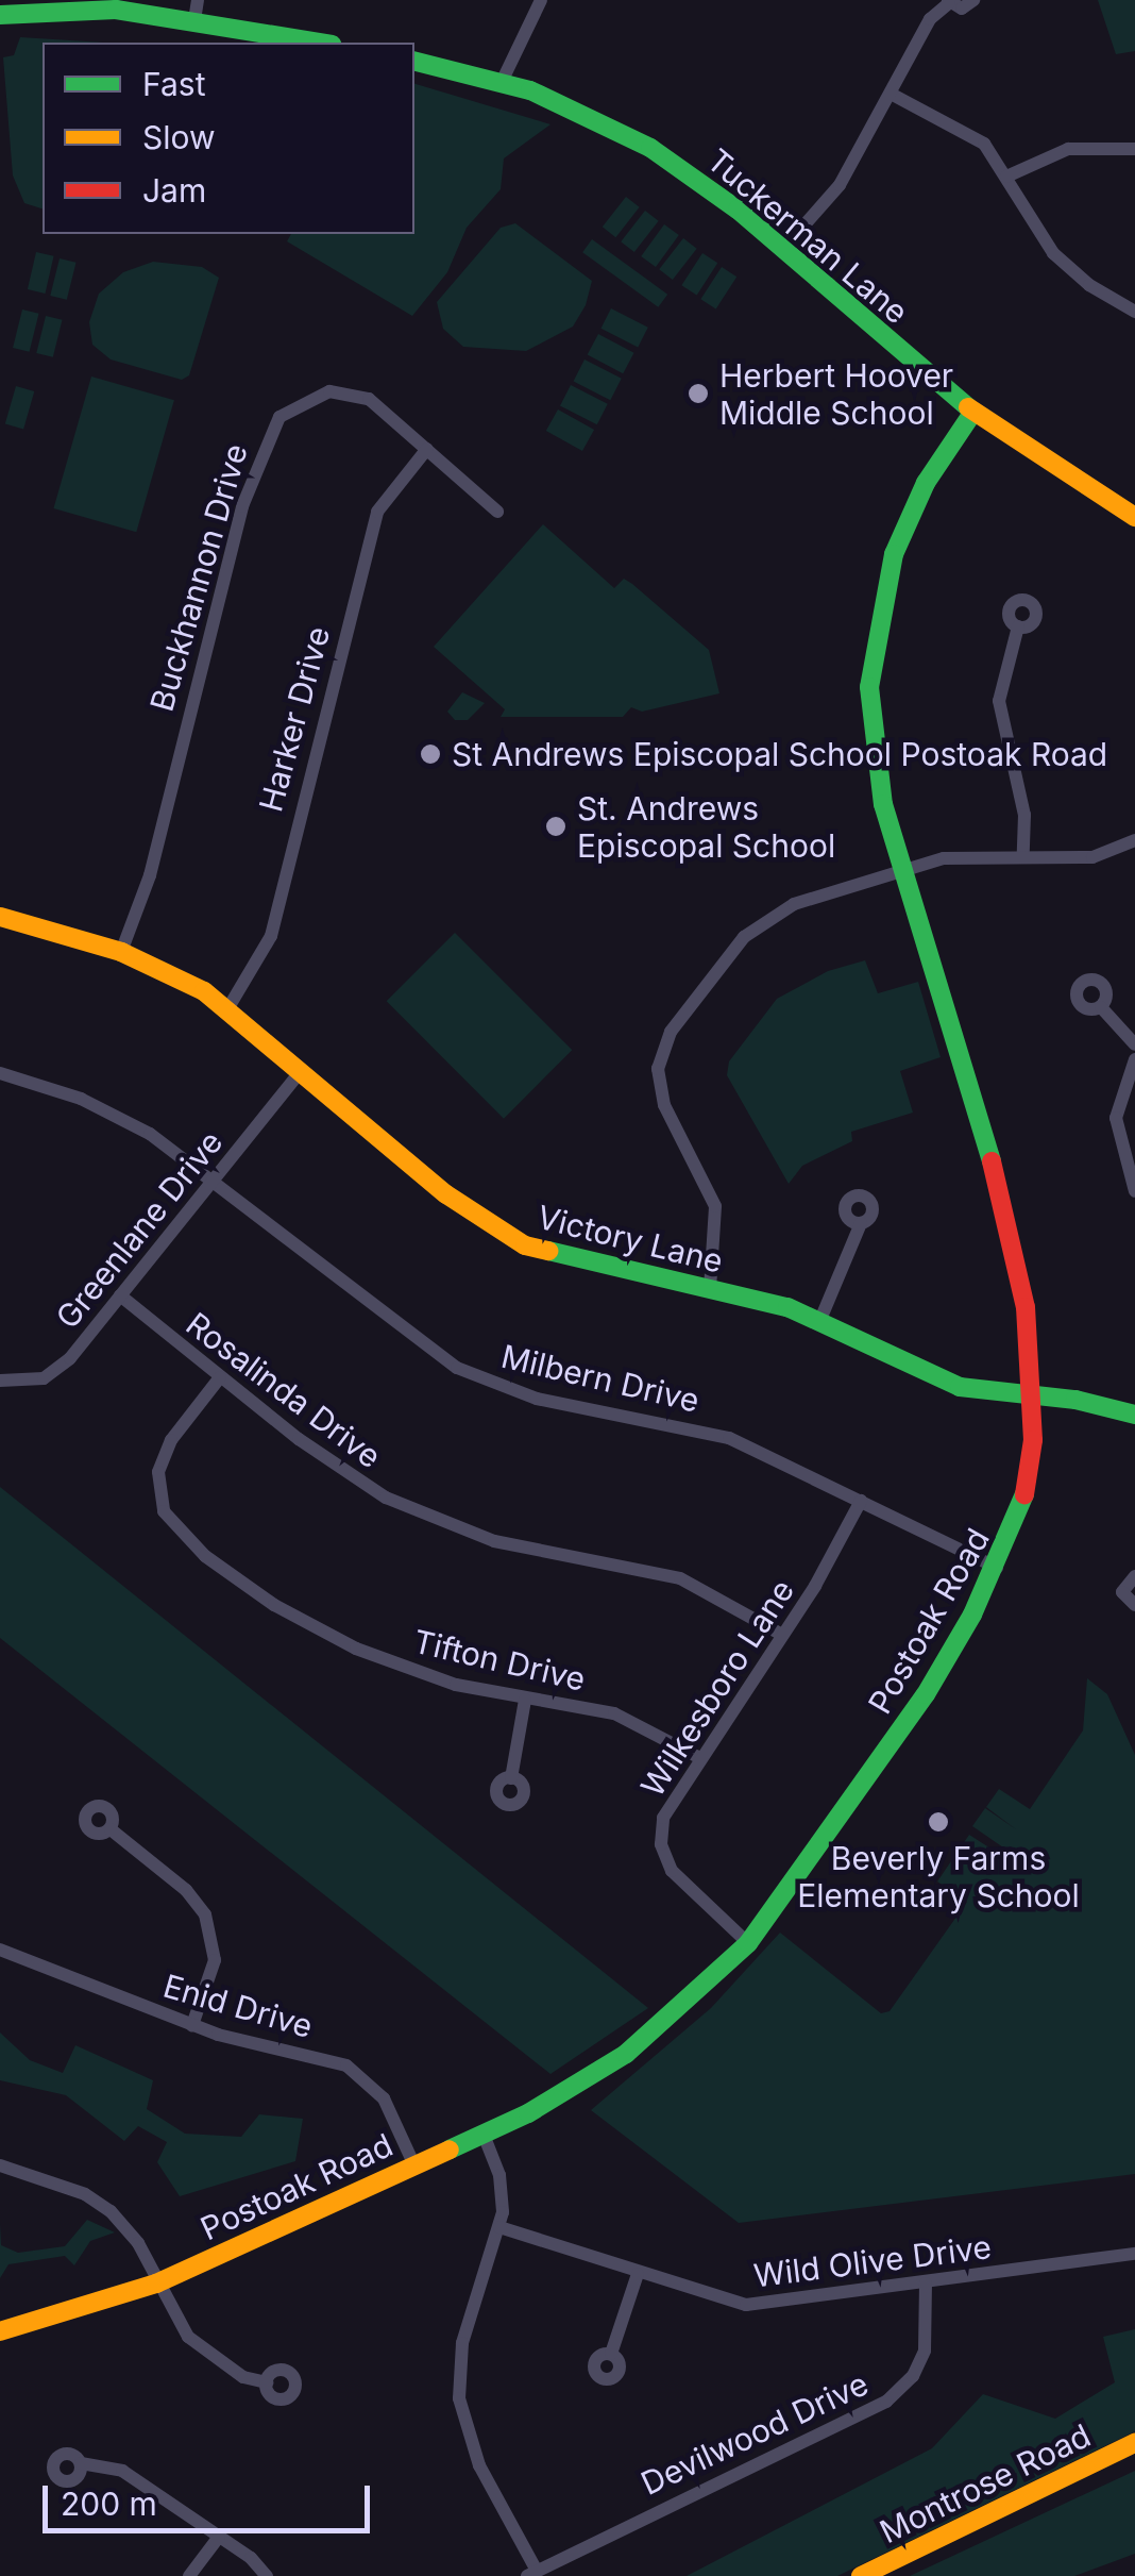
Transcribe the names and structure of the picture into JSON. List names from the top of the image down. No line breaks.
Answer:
{"streets":{"street":["Tuckerman Lane","Buckhannon Drive","Harker Drive","Greenlane Drive","Victory Lane","Milbern Drive","Rosalinda Drive","Postoak Road","Tifton Drive","Wilkesboro Lane","Enid Drive","Wild Olive Drive","Devilwood Drive","Montrose Road"]},"crossings":[["Tuckerman Lane","Postoak Road"],["Buckhannon Drive","Harker Drive"],["Buckhannon Drive","Victory Lane"],["Harker Drive","Victory Lane"],["Greenlane Drive","Victory Lane"],["Greenlane Drive","Milbern Drive"],["Greenlane Drive","Rosalinda Drive"],["Victory Lane","Postoak Road"],["Milbern Drive","Postoak Road"],["Milbern Drive","Wilkesboro Lane"],["Rosalinda Drive","Tifton Drive"],["Rosalinda Drive","Wilkesboro Lane"],["Postoak Road","Wilkesboro Lane"],["Postoak Road","Enid Drive"],["Tifton Drive","Wilkesboro Lane"],["Wild Olive Drive","Devilwood Drive"]],"places":["Herbert Hoover Middle School","St Andrews Episcopal School Postoak Road","St. Andrews Episcopal School","Beverly Farms Elementary School"],"legend":["Fast","Slow","Jam"],"scale_bar":"200 m"}
